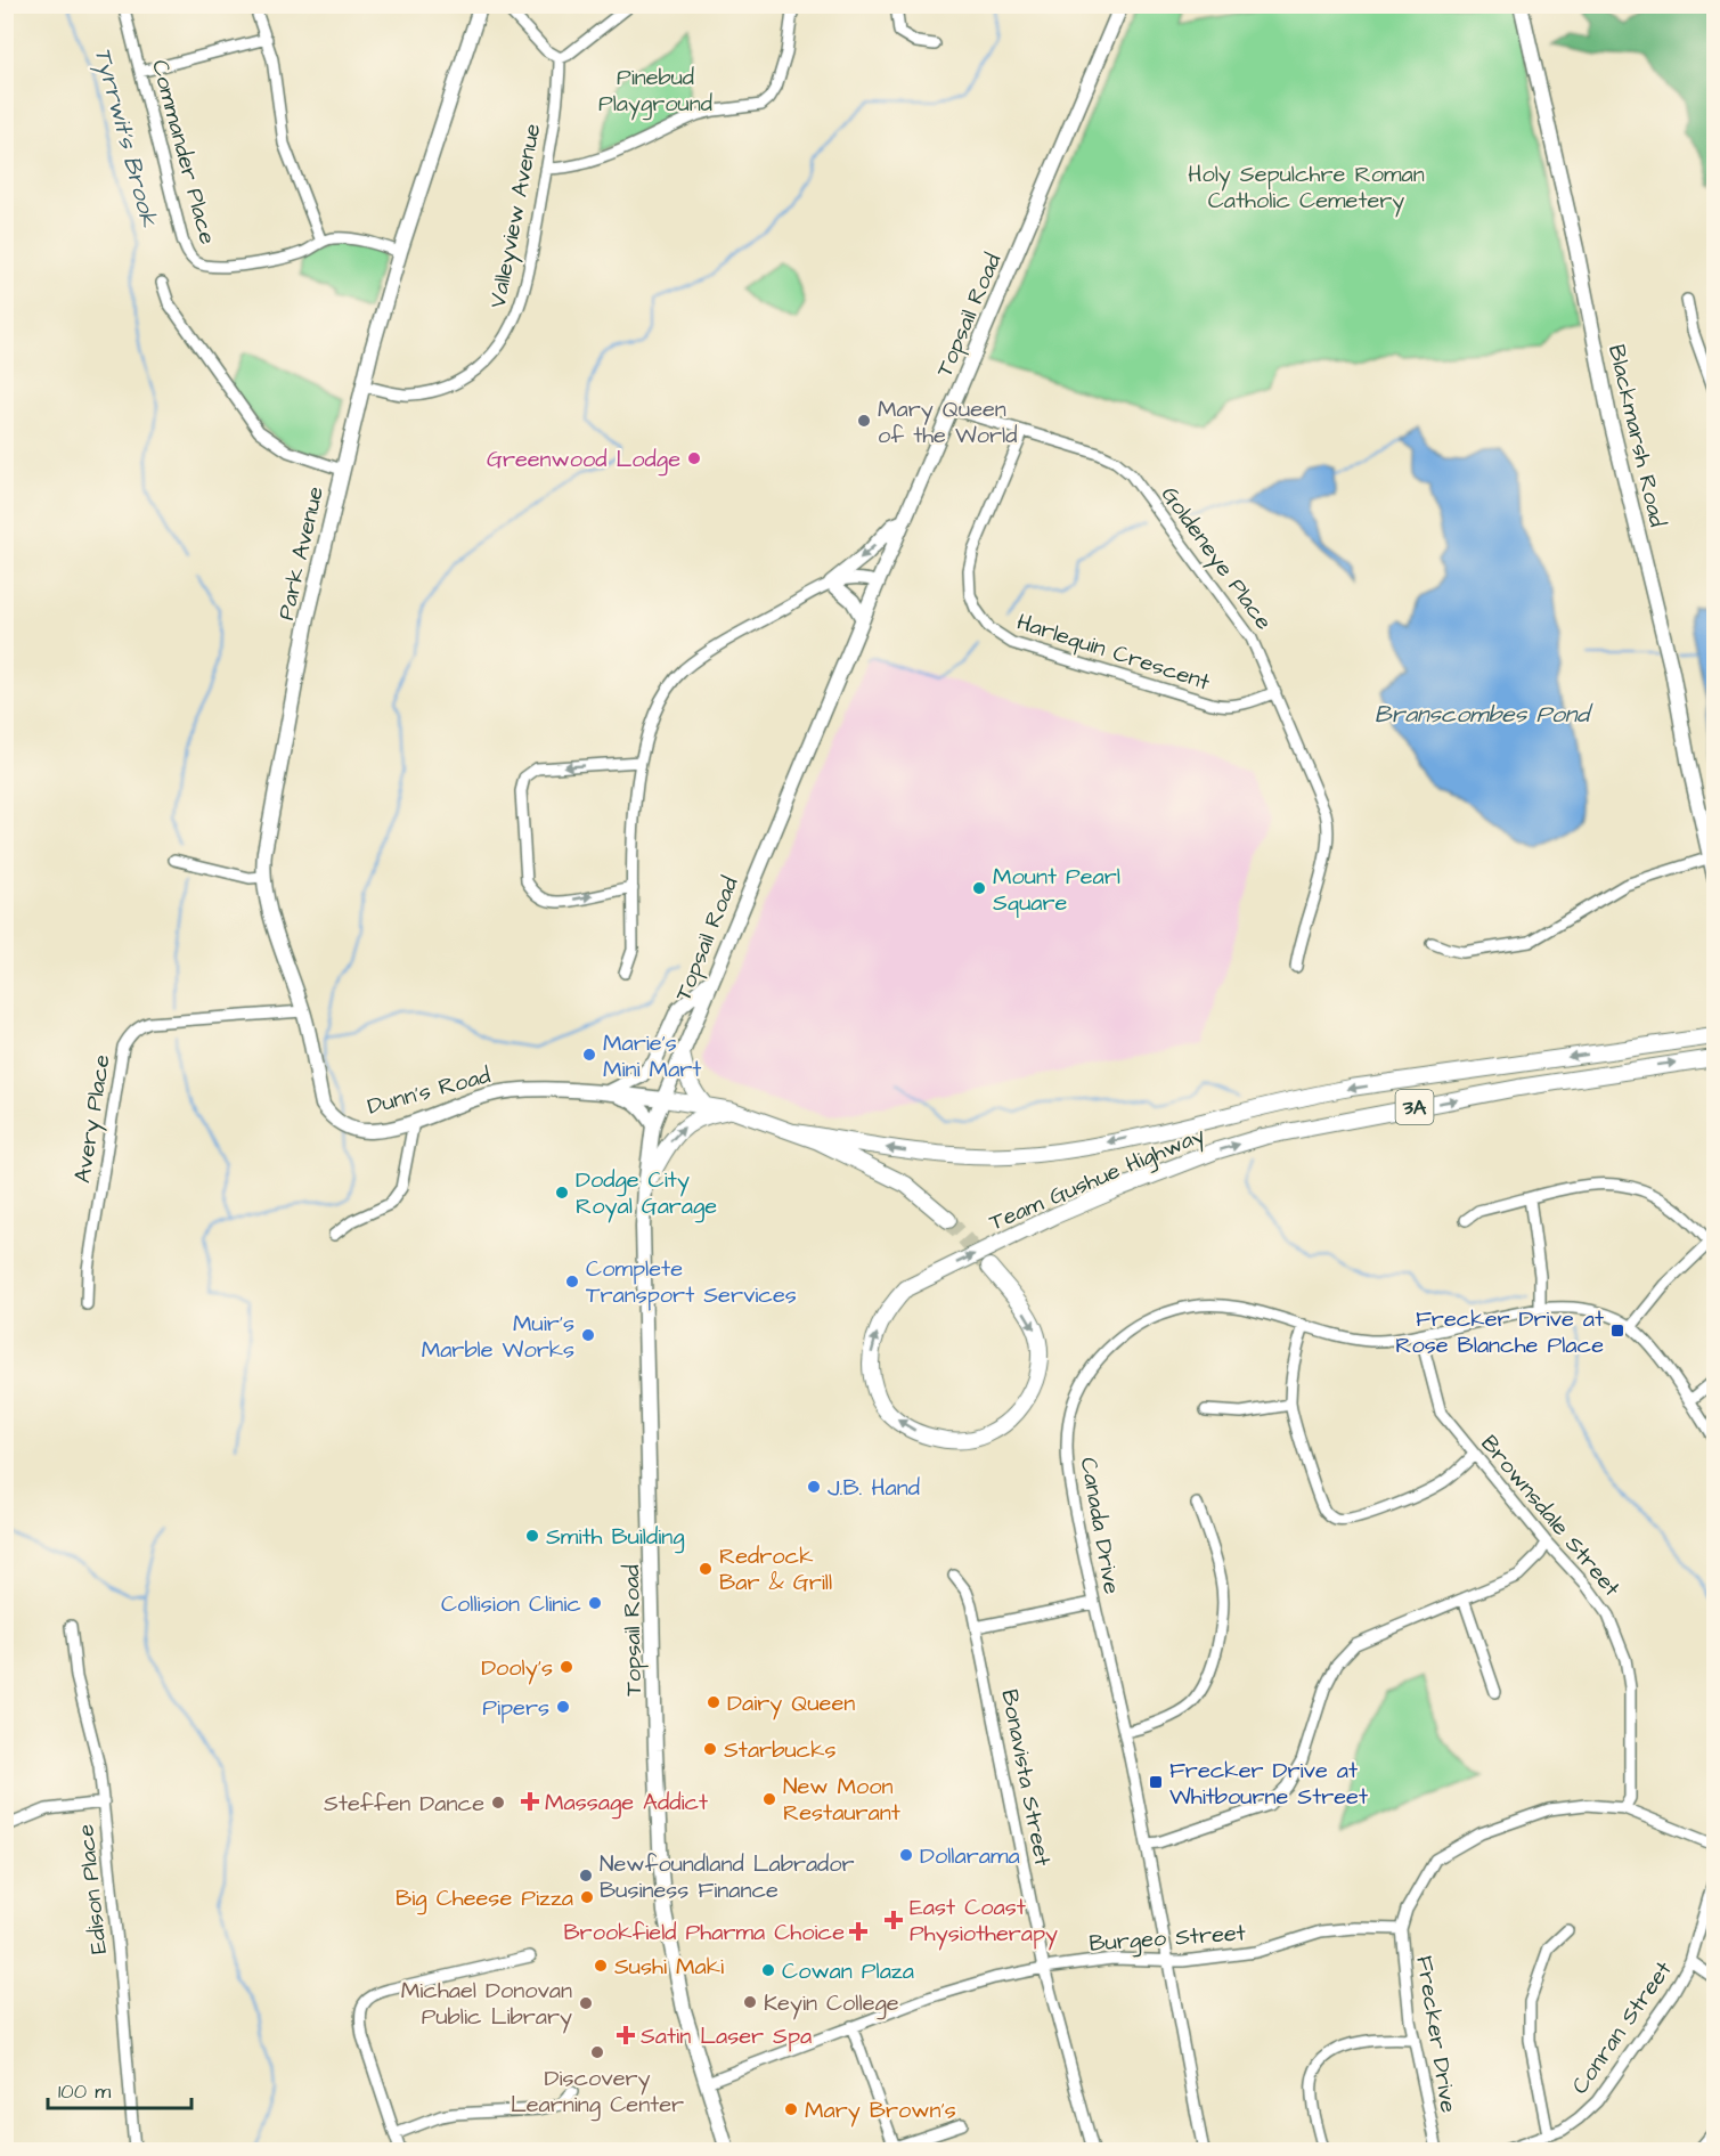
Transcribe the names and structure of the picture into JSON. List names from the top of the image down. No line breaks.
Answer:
{"streets":{"highway":["3A","Team Gushue Highway"],"main road":["Topsail Road","Blackmarsh Road","Park Avenue","Dunn's Road"],"street":["Commander Place","Valleyview Avenue","Goldeneye Place","Harlequin Crescent","Avery Place","Brownsdale Street","Canada Drive","Bonavista Street","Edison Place","Burgeo Street","Conran Street","Frecker Drive"]},"crossings":[["Commander Place","Park Avenue"],["Valleyview Avenue","Park Avenue"],["Topsail Road","Goldeneye Place"],["Topsail Road","Dunn's Road"],["Topsail Road","Burgeo Street"],["Park Avenue","Dunn's Road"],["Park Avenue","Avery Place"],["Goldeneye Place","Harlequin Crescent"],["Brownsdale Street","Canada Drive"],["Brownsdale Street","Frecker Drive"],["Canada Drive","Burgeo Street"],["Bonavista Street","Burgeo Street"],["Burgeo Street","Frecker Drive"]],"water":["Tyrrwit's Brook","Branscombes Pond"],"parks":["Pinebud Playground","Holy Sepulchre Roman Catholic Cemetery"],"places":{"other":["Mary Queen of the World","Greenwood Lodge","Mount Pearl Square","Marie's Mini Mart","Dodge City Royal Garage","Complete Transport Services","Muir's Marble Works","J.B. Hand","Smith Building","Redrock Bar & Grill","Collision Clinic","Dooly's","Dairy Queen","Pipers","Starbucks","New Moon Restaurant","Steffen Dance","Dollarama","Newfoundland Labrador Business Finance","Big Cheese Pizza","Sushi Maki","Cowan Plaza","Keyin College","Michael Donovan Public Library","Discovery Learning Center","Mary Brown's"],"transit":["Frecker Drive at Rose Blanche Place","Frecker Drive at Whitbourne Street"],"health":["Massage Addict","East Coast Physiotherapy","Brookfield Pharma Choice","Satin Laser Spa"]},"scale_bar":"100 m"}
